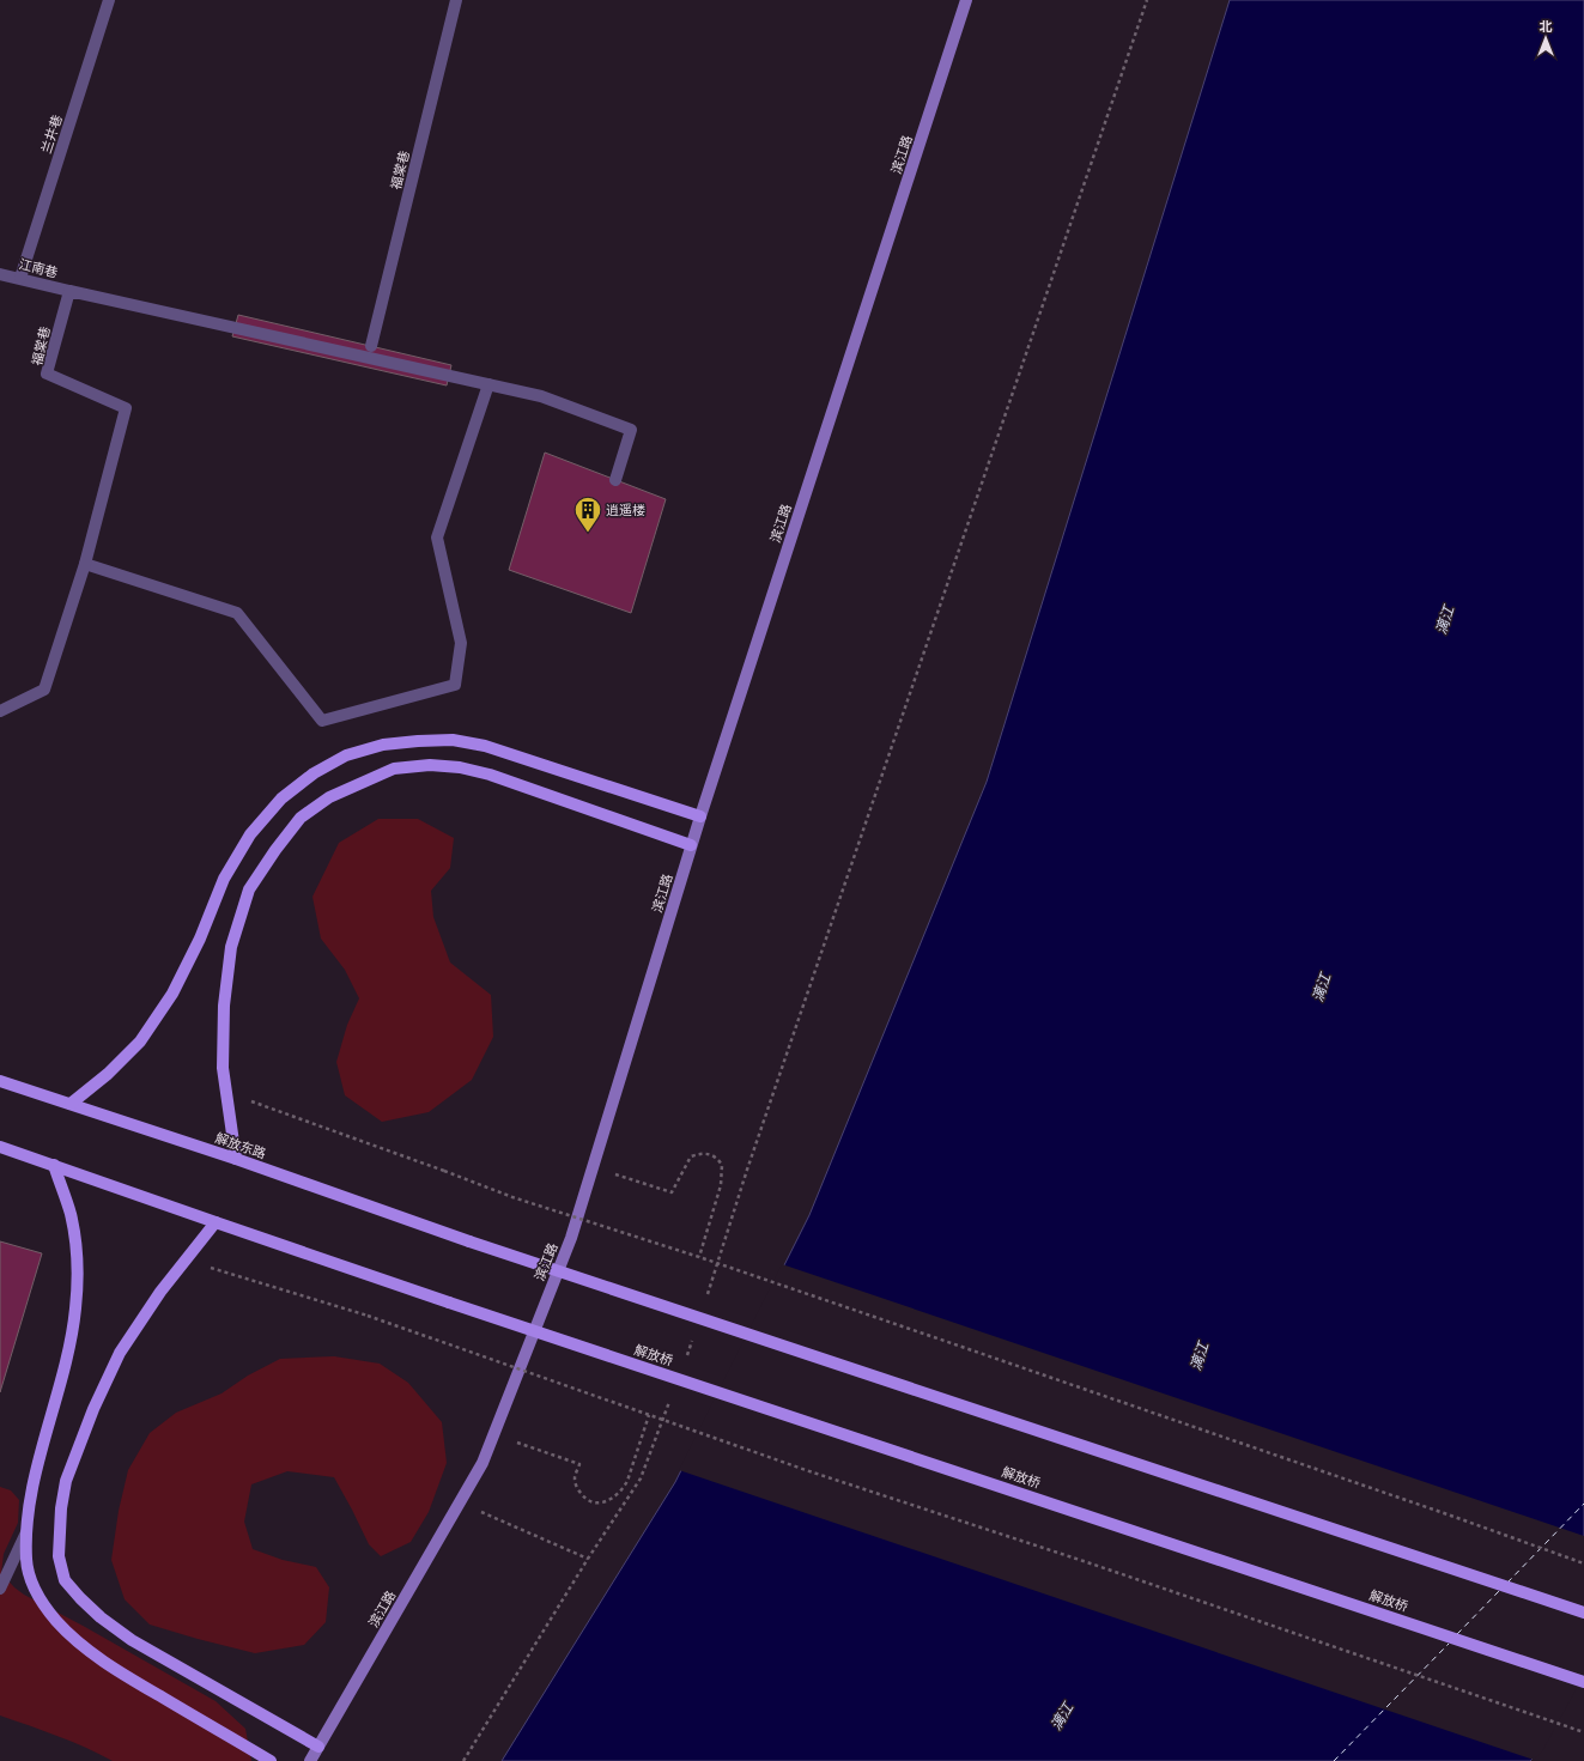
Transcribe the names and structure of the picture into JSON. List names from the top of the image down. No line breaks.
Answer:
{"streets":{"main road":["滨江路","解放东路","解放桥"],"street":["兰井巷","福棠巷","江南巷"]},"crossings":[["兰井巷","江南巷"],["福棠巷","江南巷"]],"water":["漓江"],"places":{"building":["逍遥楼"]},"north":"top"}
